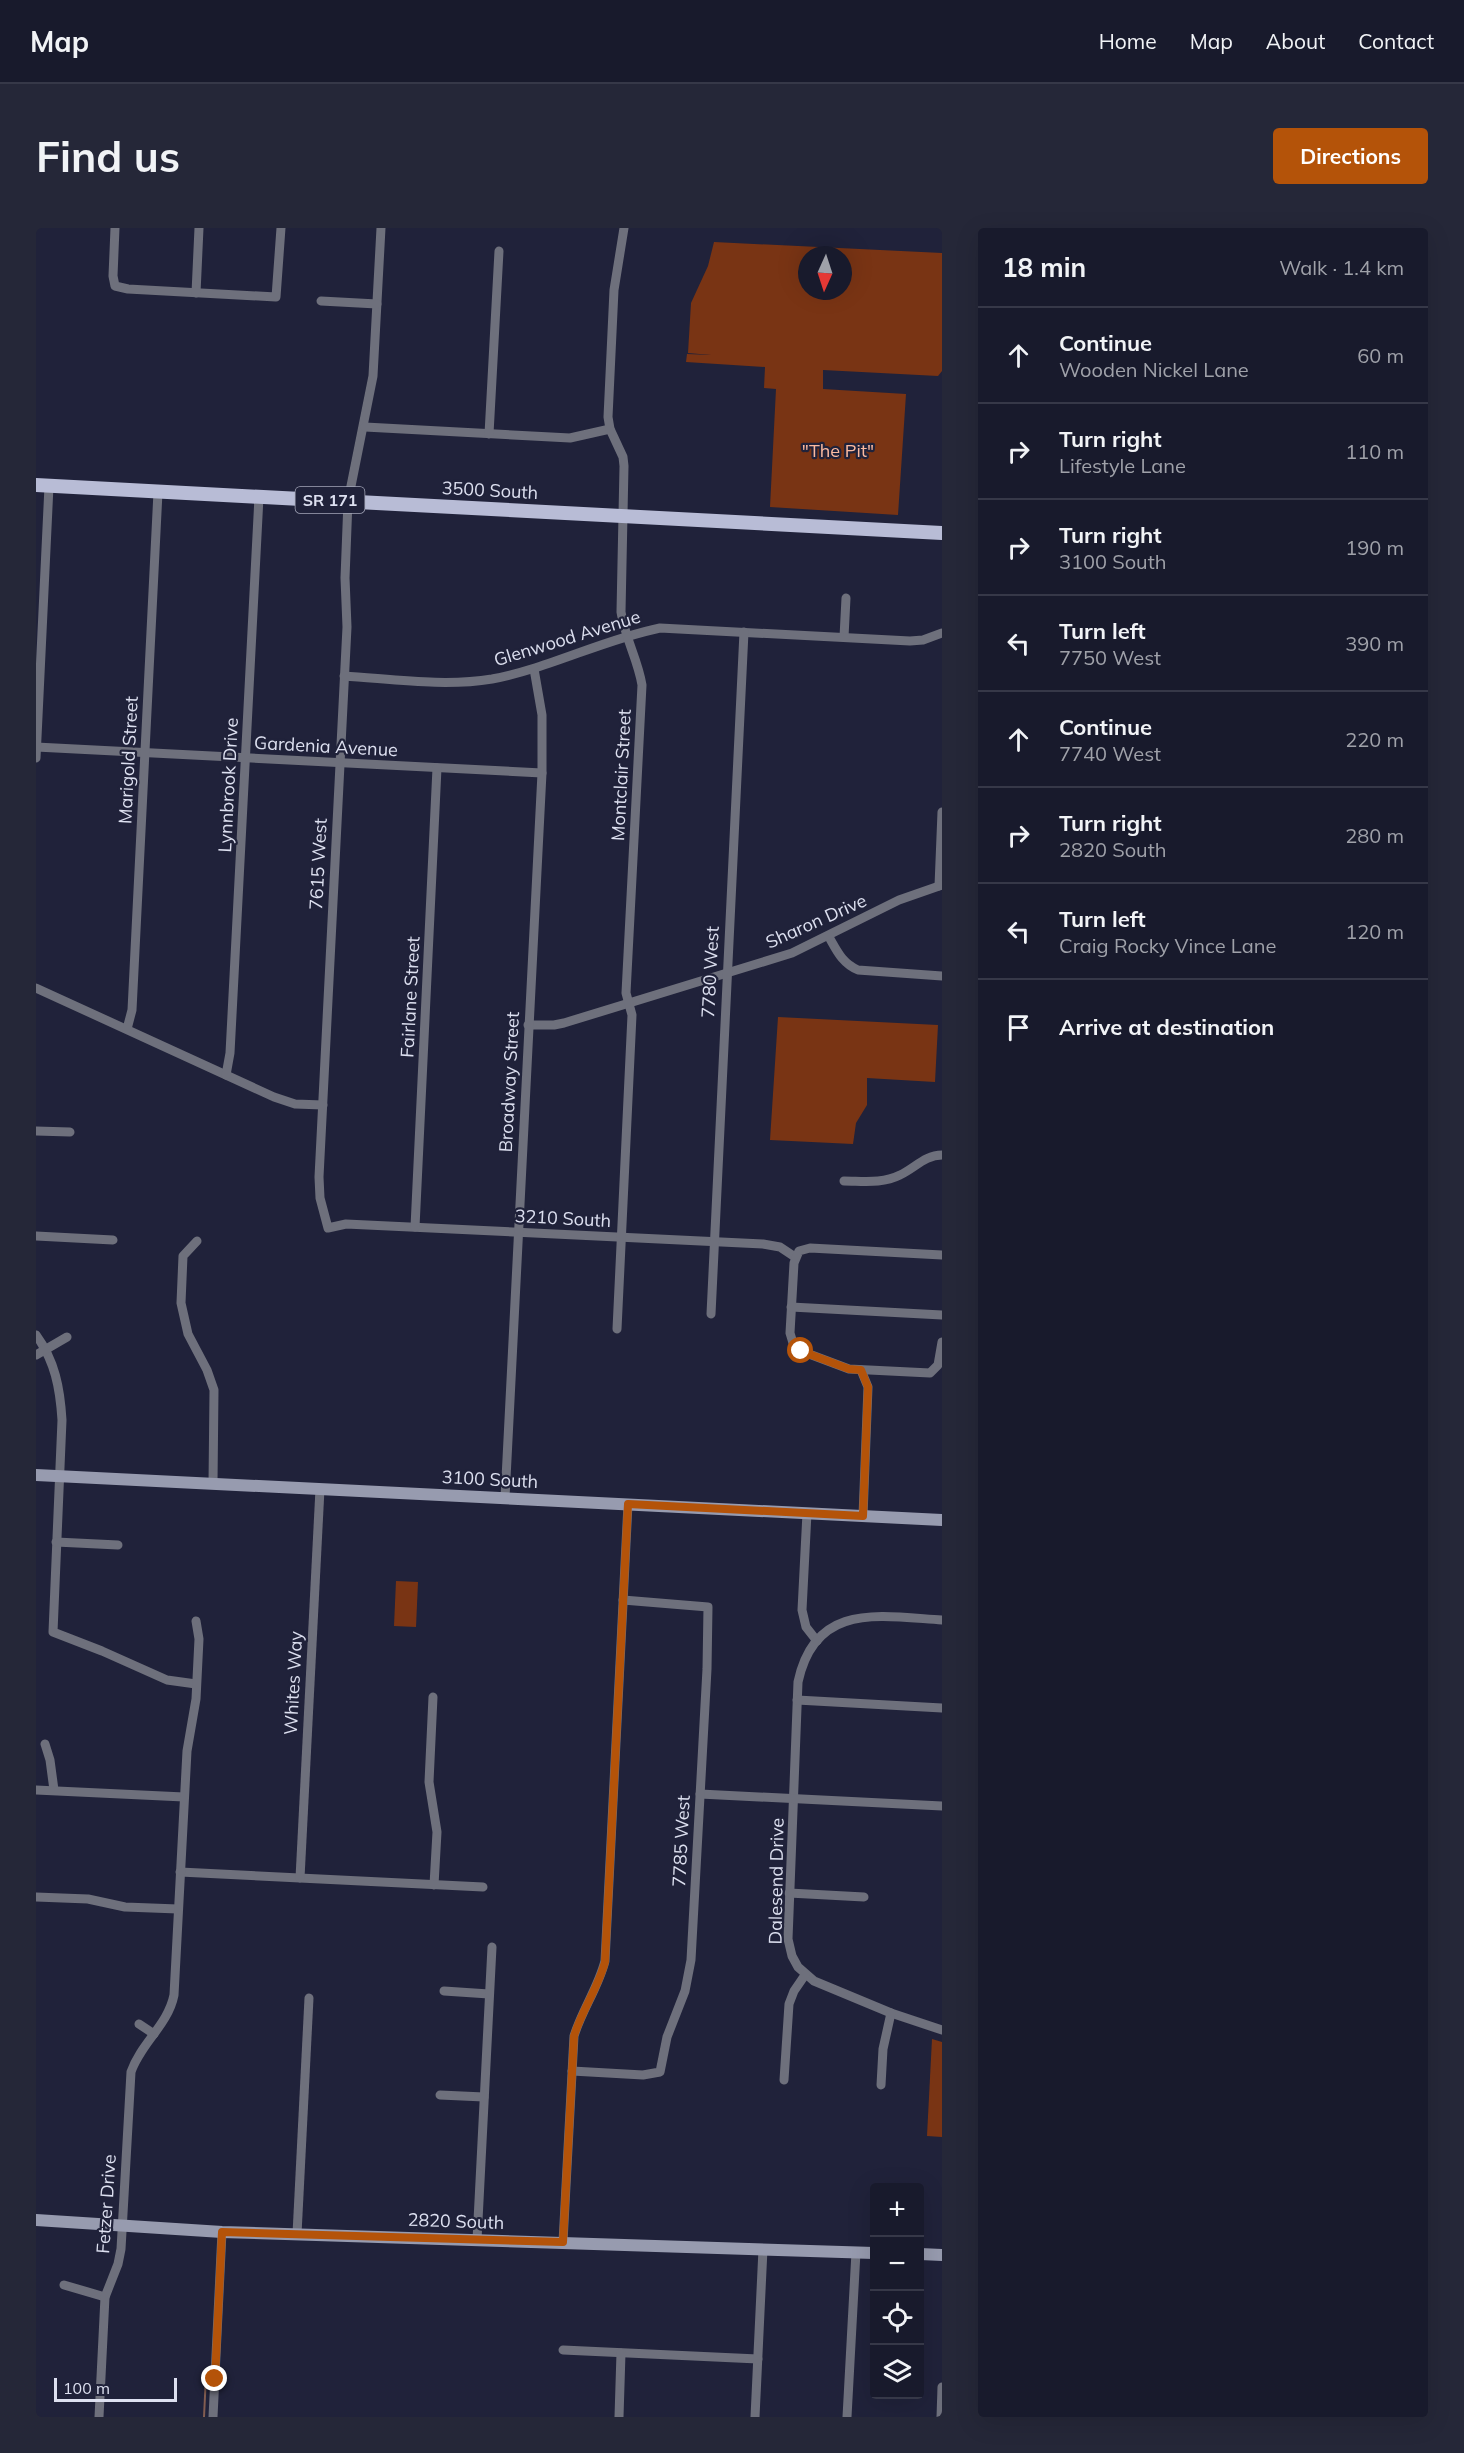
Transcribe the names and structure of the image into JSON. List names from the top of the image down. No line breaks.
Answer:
{"streets":{"main road":["3500 South","SR 171"],"street":["Glenwood Avenue","Gardenia Avenue","Marigold Street","Montclair Street","Lynnbrook Drive","7615 West","Sharon Drive","7780 West","Fairlane Street","Broadway Street","3210 South","3100 South","Whites Way","7785 West","Dalesend Drive","Fetzer Drive","2820 South"]},"crossings":[["3500 South","Marigold Street"],["3500 South","Montclair Street"],["3500 South","Lynnbrook Drive"],["3500 South","7615 West"],["Glenwood Avenue","Montclair Street"],["Glenwood Avenue","7615 West"],["Glenwood Avenue","7780 West"],["Glenwood Avenue","Broadway Street"],["Gardenia Avenue","Marigold Street"],["Gardenia Avenue","Lynnbrook Drive"],["Gardenia Avenue","7615 West"],["Gardenia Avenue","Fairlane Street"],["Gardenia Avenue","Broadway Street"],["Montclair Street","Sharon Drive"],["Montclair Street","3210 South"],["7615 West","3210 South"],["Sharon Drive","7780 West"],["Sharon Drive","Broadway Street"],["7780 West","3210 South"],["Fairlane Street","3210 South"],["Broadway Street","3210 South"],["Broadway Street","3100 South"],["3100 South","Whites Way"],["Fetzer Drive","2820 South"]],"parks":["\"The Pit\""],"scale_bar":"100 m","north":"bottom","page":{"header":"Map","nav":["Home","Map","About","Contact"],"buttons":"Directions","title":"Find us","heading":["18 min","Walk · 1.4 km"],"list":[["Continue","Wooden Nickel Lane","60 m"],["Turn right","Lifestyle Lane","110 m"],["Turn right","3100 South","190 m"],["Turn left","7750 West","390 m"],["Continue","7740 West","220 m"],["Turn right","2820 South","280 m"],["Turn left","Craig Rocky Vince Lane","120 m"],"Arrive at destination"],"map_buttons":["+","−"],"scale":"100 m"}}
